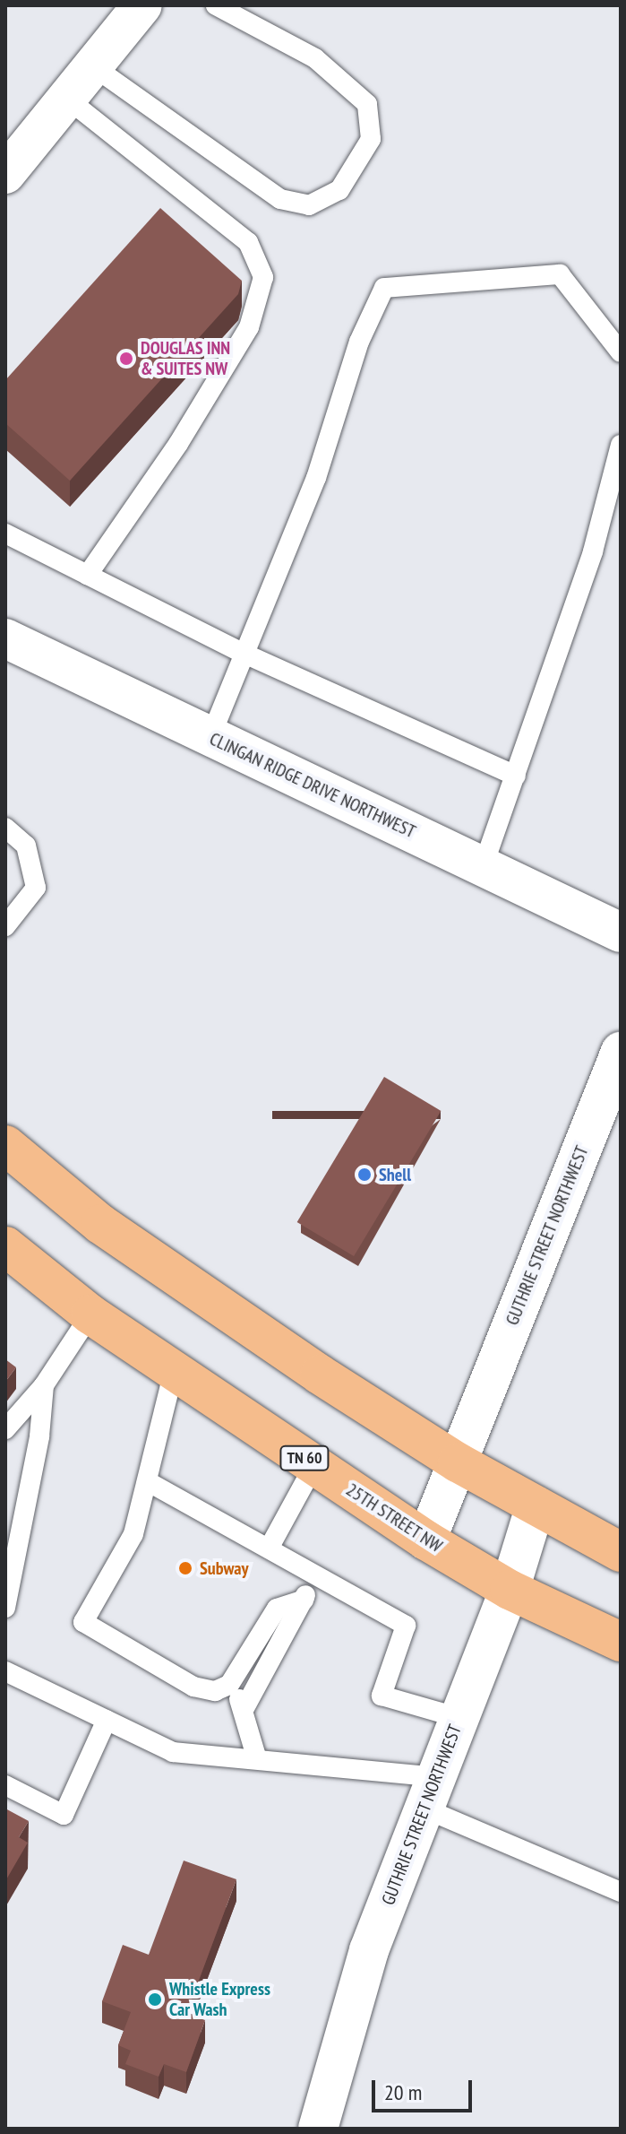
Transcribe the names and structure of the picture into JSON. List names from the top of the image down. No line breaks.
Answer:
{"streets":{"highway":["TN 60","25TH STREET NW"],"street":["CLINGAN RIDGE DRIVE NORTHWEST","GUTHRIE STREET NORTHWEST"]},"crossings":[["GUTHRIE STREET NORTHWEST","25TH STREET NW"]],"places":["DOUGLAS INN & SUITES NW","Shell","Subway","Whistle Express Car Wash"],"scale_bar":"20 m"}
